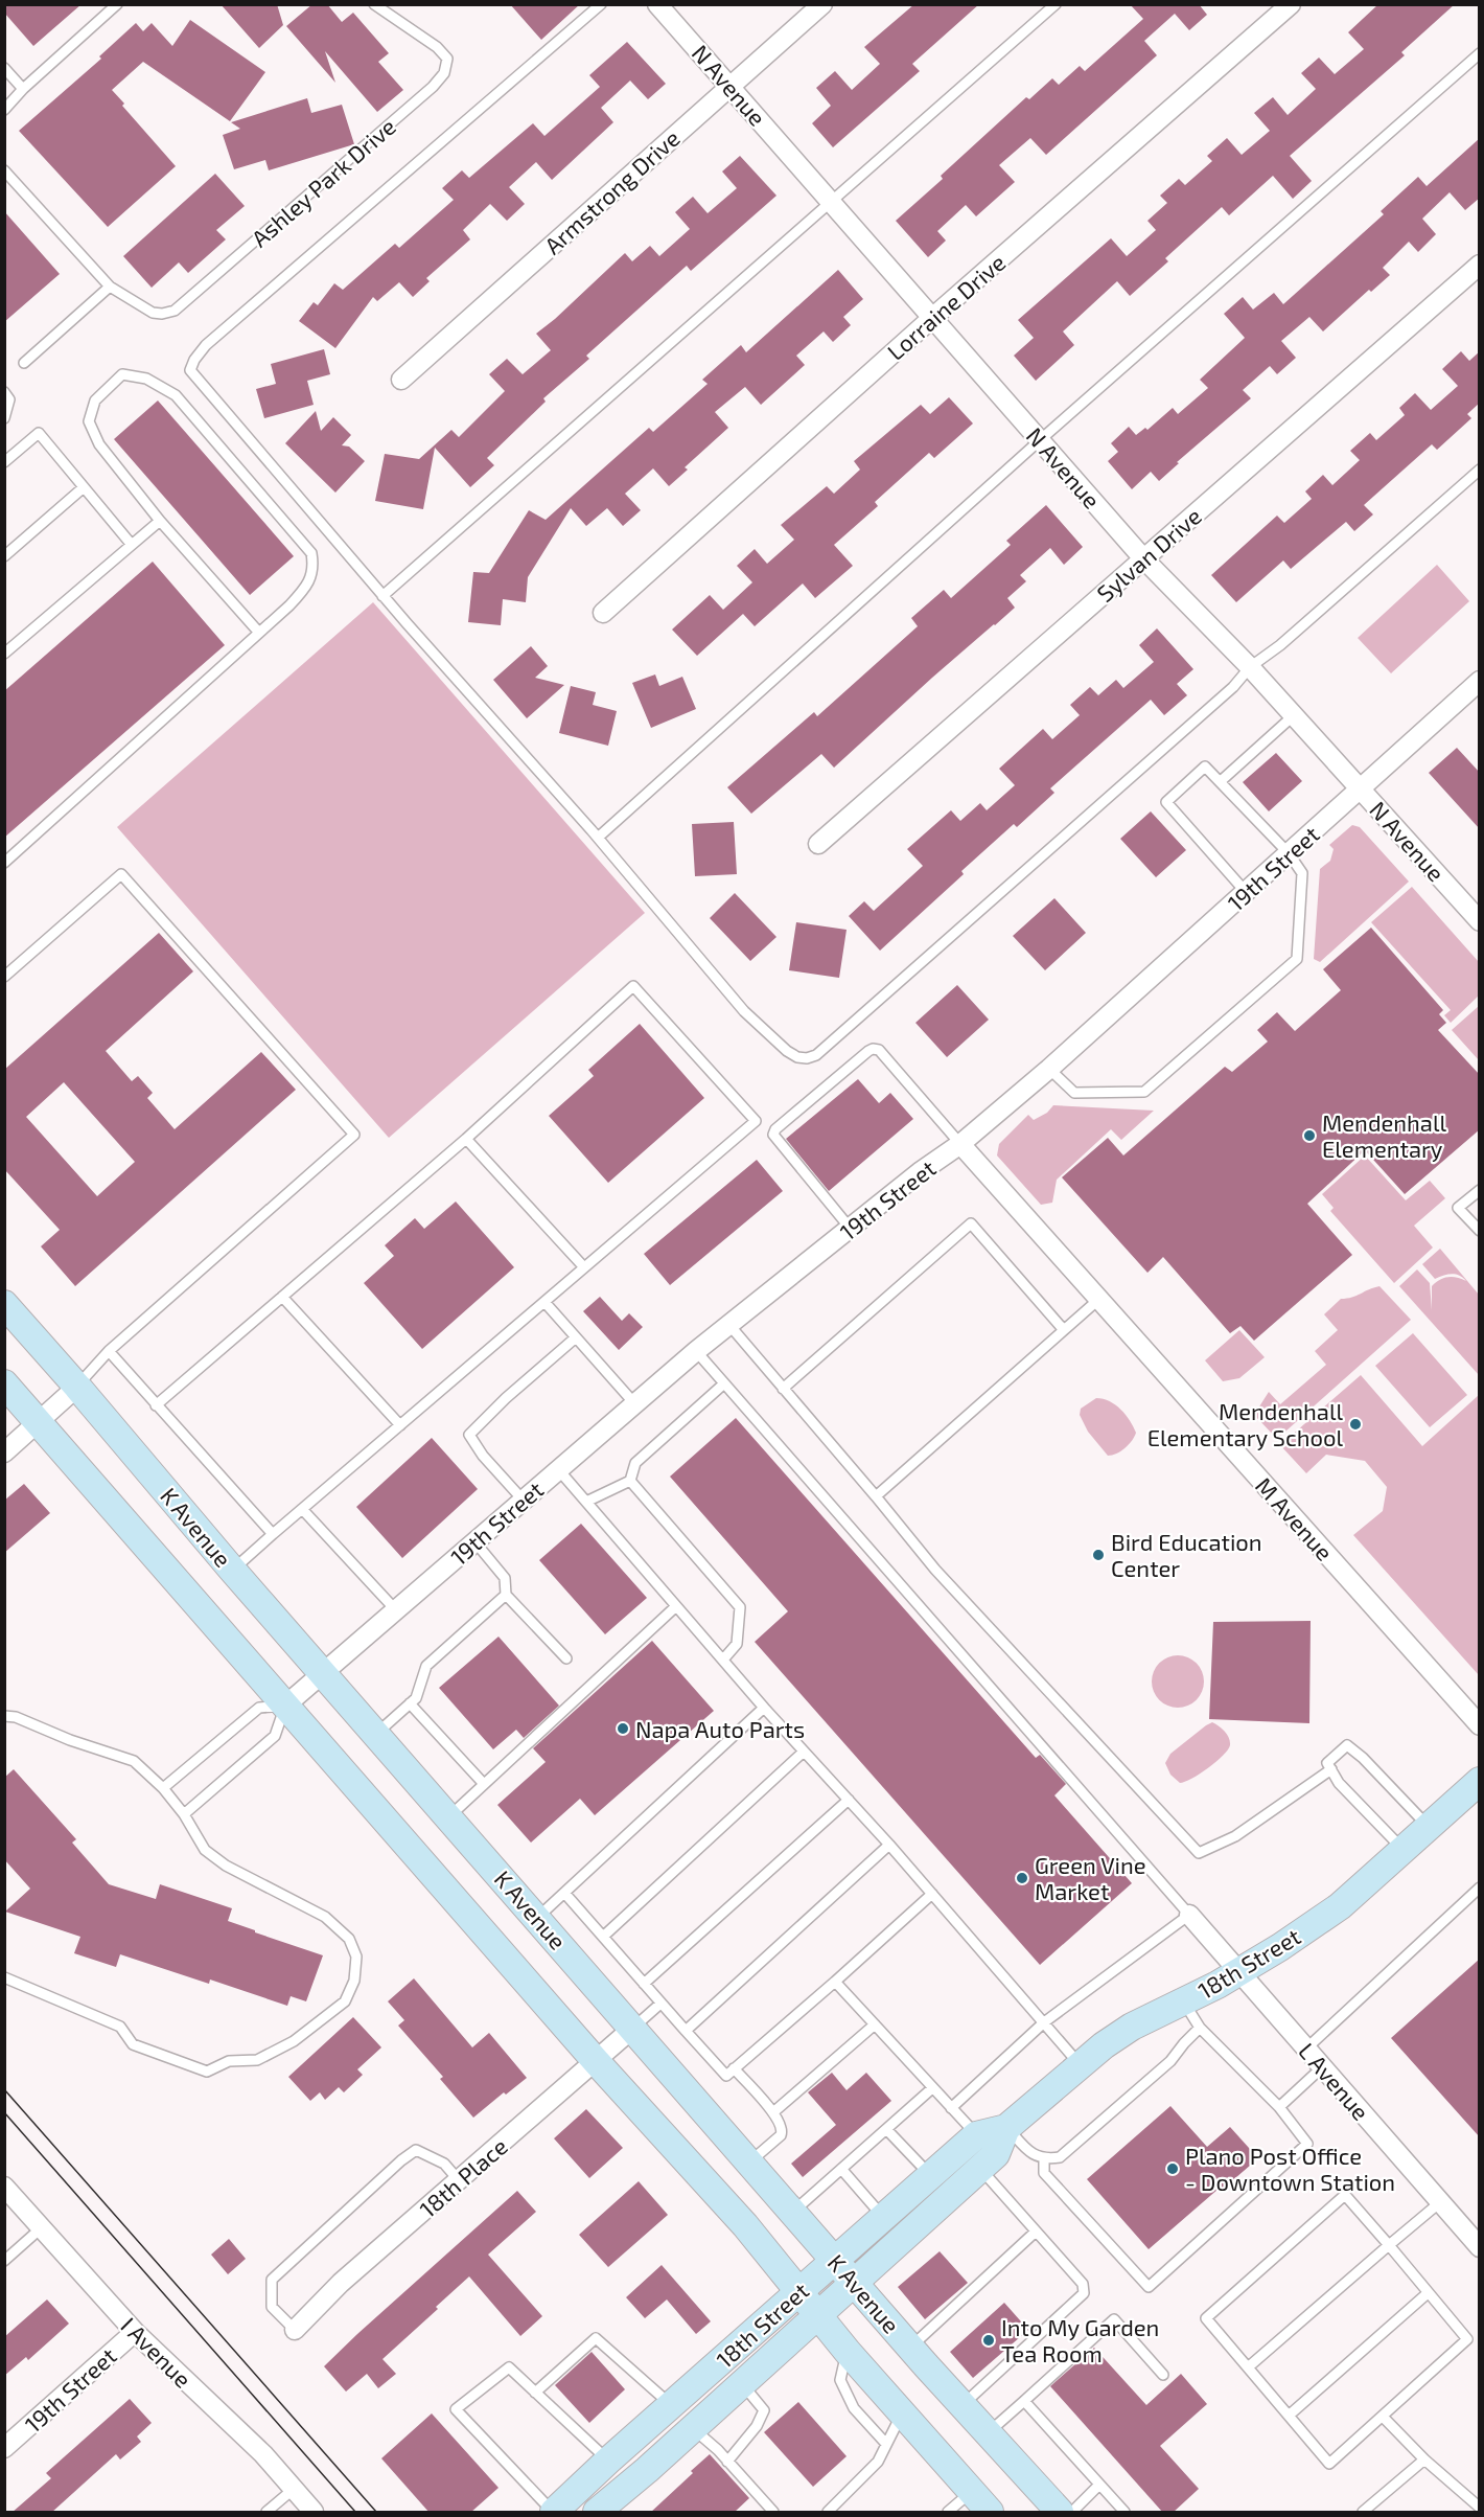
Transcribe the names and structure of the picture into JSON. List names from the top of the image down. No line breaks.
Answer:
{"streets":{"main road":["K Avenue","18th Street"],"street":["N Avenue","Armstrong Drive","Lorraine Drive","Sylvan Drive","19th Street","M Avenue","L Avenue","18th Place","I Avenue"],"lane":["Ashley Park Drive"]},"crossings":[["N Avenue","Armstrong Drive"],["N Avenue","Lorraine Drive"],["N Avenue","Sylvan Drive"],["N Avenue","19th Street"],["19th Street","M Avenue"],["19th Street","K Avenue"],["19th Street","I Avenue"],["K Avenue","18th Street"],["K Avenue","18th Place"],["18th Street","L Avenue"]],"places":["Mendenhall Elementary","Mendenhall Elementary School","Bird Education Center","Napa Auto Parts","Green Vine Market","Plano Post Office - Downtown Station","Into My Garden Tea Room"]}
